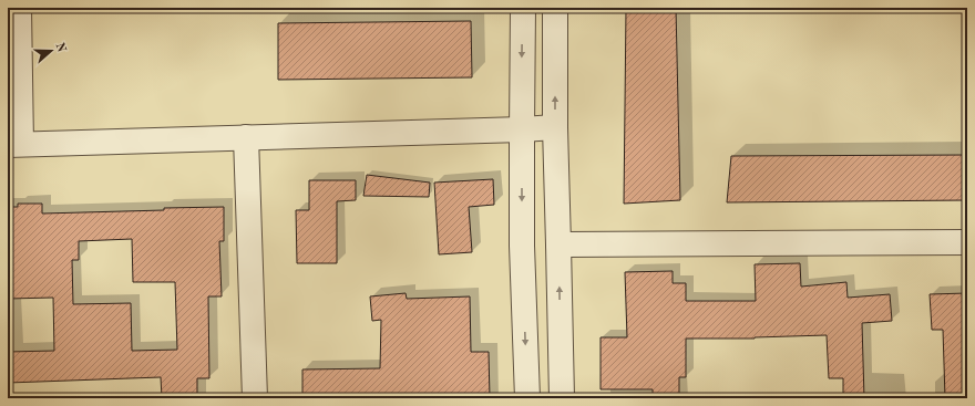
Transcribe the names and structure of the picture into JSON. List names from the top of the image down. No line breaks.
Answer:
{"north":"right"}
